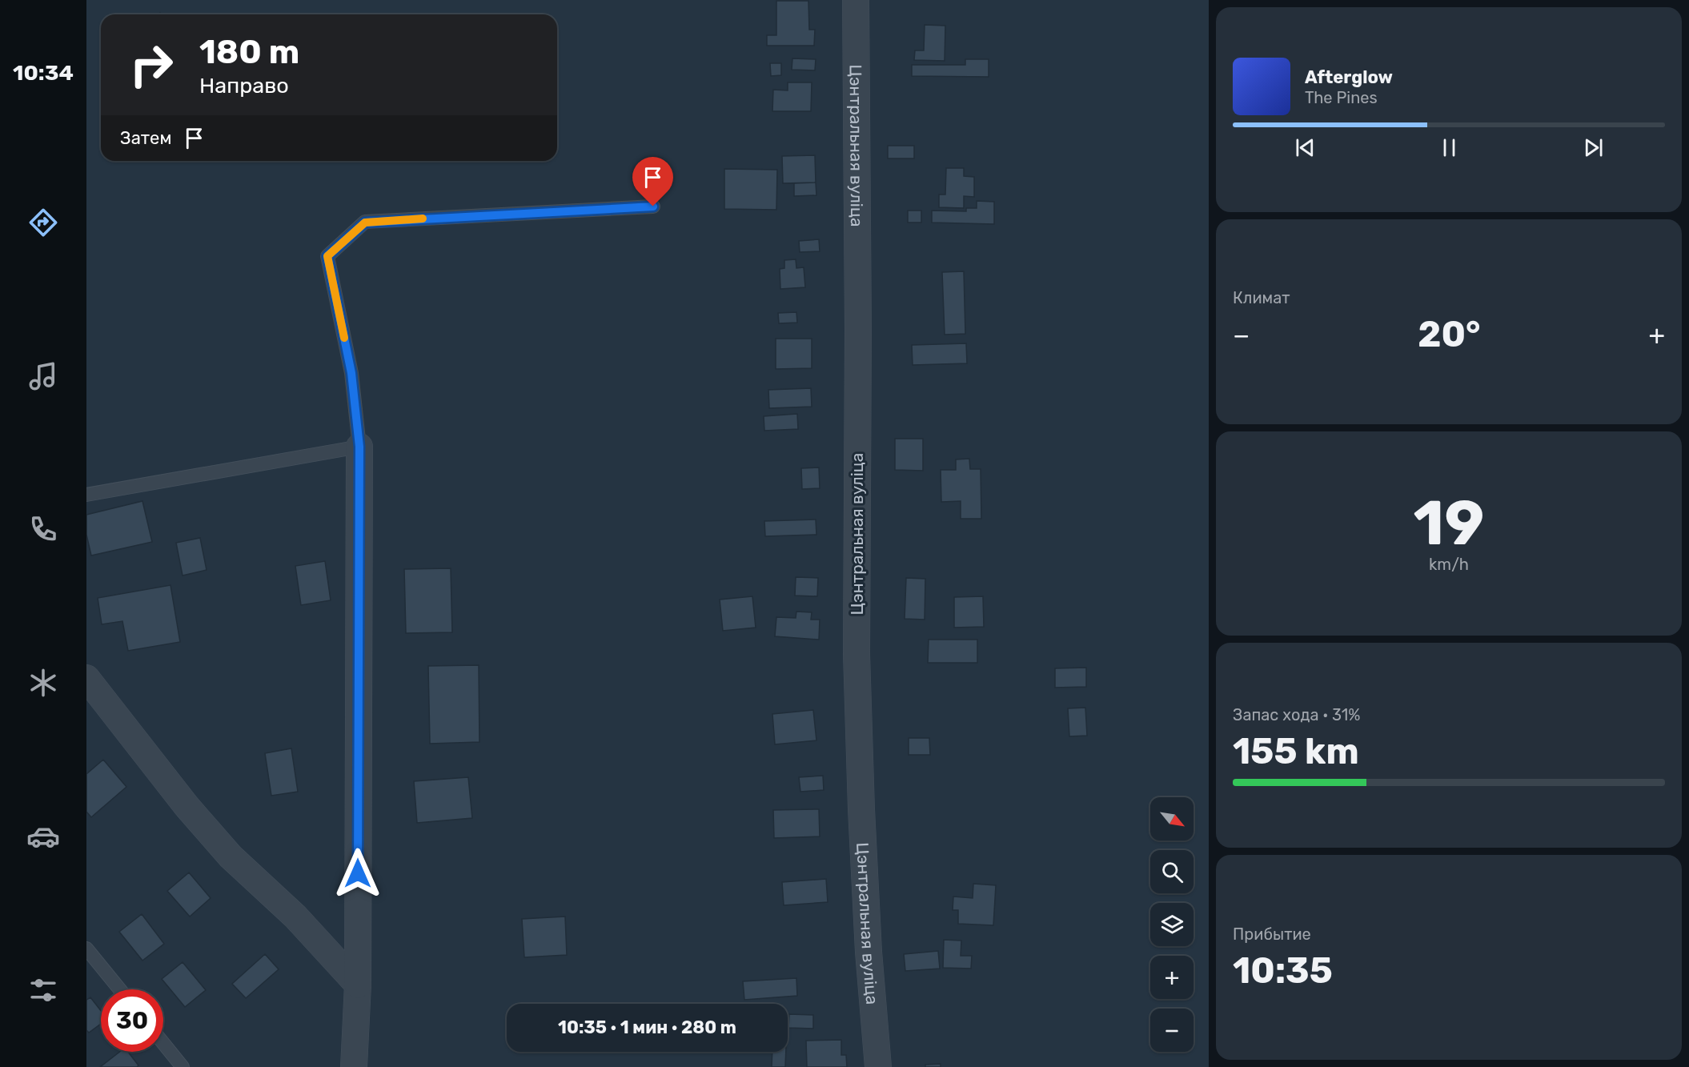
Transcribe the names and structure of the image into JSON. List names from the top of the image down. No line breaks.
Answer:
{"streets":{"street":["Цэнтральная вуліца"]},"north":"bottom right","page":{"tabs":"10:34","turn":["180 m","Направо"],"song":["Afterglow","The Pines"],"then":"Затем","tile":["Климат",["19","km/h"],["Запас хода · 31%","155 km"],["Прибытие","10:35"]],"heat":["−","20°","+"],"map_buttons":["+","−"],"limit":"30","trip":"10:35 · 1 мин · 280 m"}}
